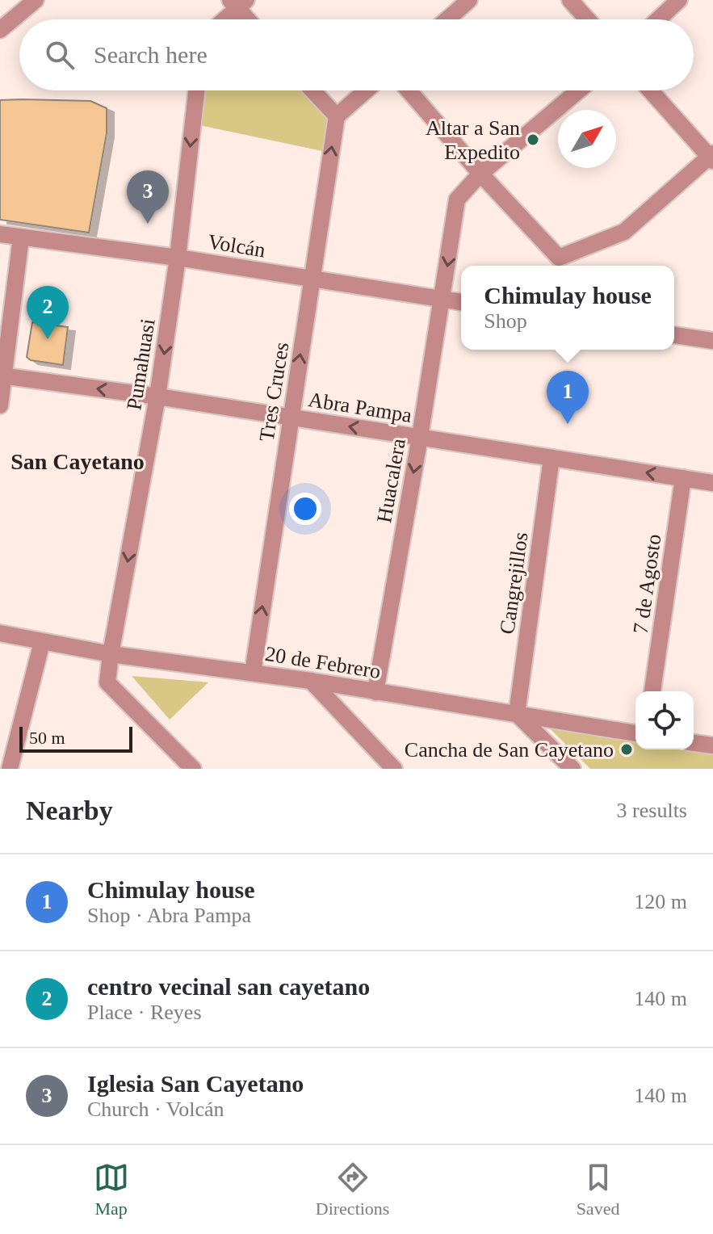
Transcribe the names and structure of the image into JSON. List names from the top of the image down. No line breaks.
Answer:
{"streets":{"street":["Volcán","Pumahuasi","Tres Cruces","Abra Pampa","Huacalera","Cangrejillos","7 de Agosto","20 de Febrero"]},"crossings":[["Volcán","Pumahuasi"],["Volcán","Tres Cruces"],["Volcán","Huacalera"],["Pumahuasi","Abra Pampa"],["Pumahuasi","20 de Febrero"],["Tres Cruces","Abra Pampa"],["Tres Cruces","20 de Febrero"],["Abra Pampa","Huacalera"],["Abra Pampa","Cangrejillos"],["Abra Pampa","7 de Agosto"],["Huacalera","20 de Febrero"],["Cangrejillos","20 de Febrero"]],"one_way":["Pumahuasi","Tres Cruces","Abra Pampa","Huacalera"],"districts":["San Cayetano"],"places":["Altar a San Expedito","Cancha de San Cayetano"],"scale_bar":"50 m","north":"top right","page":{"search":"Search here","pins":["3","2","1"],"popup":["Chimulay house","Shop"],"scale":"50 m","heading":["Nearby","3 results"],"list":[{"mark":"1","name":"Chimulay house","note":"Shop · Abra Pampa","value":"120 m"},{"mark":"2","name":"centro vecinal san cayetano","note":"Place · Reyes","value":"140 m"},{"mark":"3","name":"Iglesia San Cayetano","note":"Church · Volcán","value":"140 m"}],"nav":["Map","Directions","Saved"]}}
